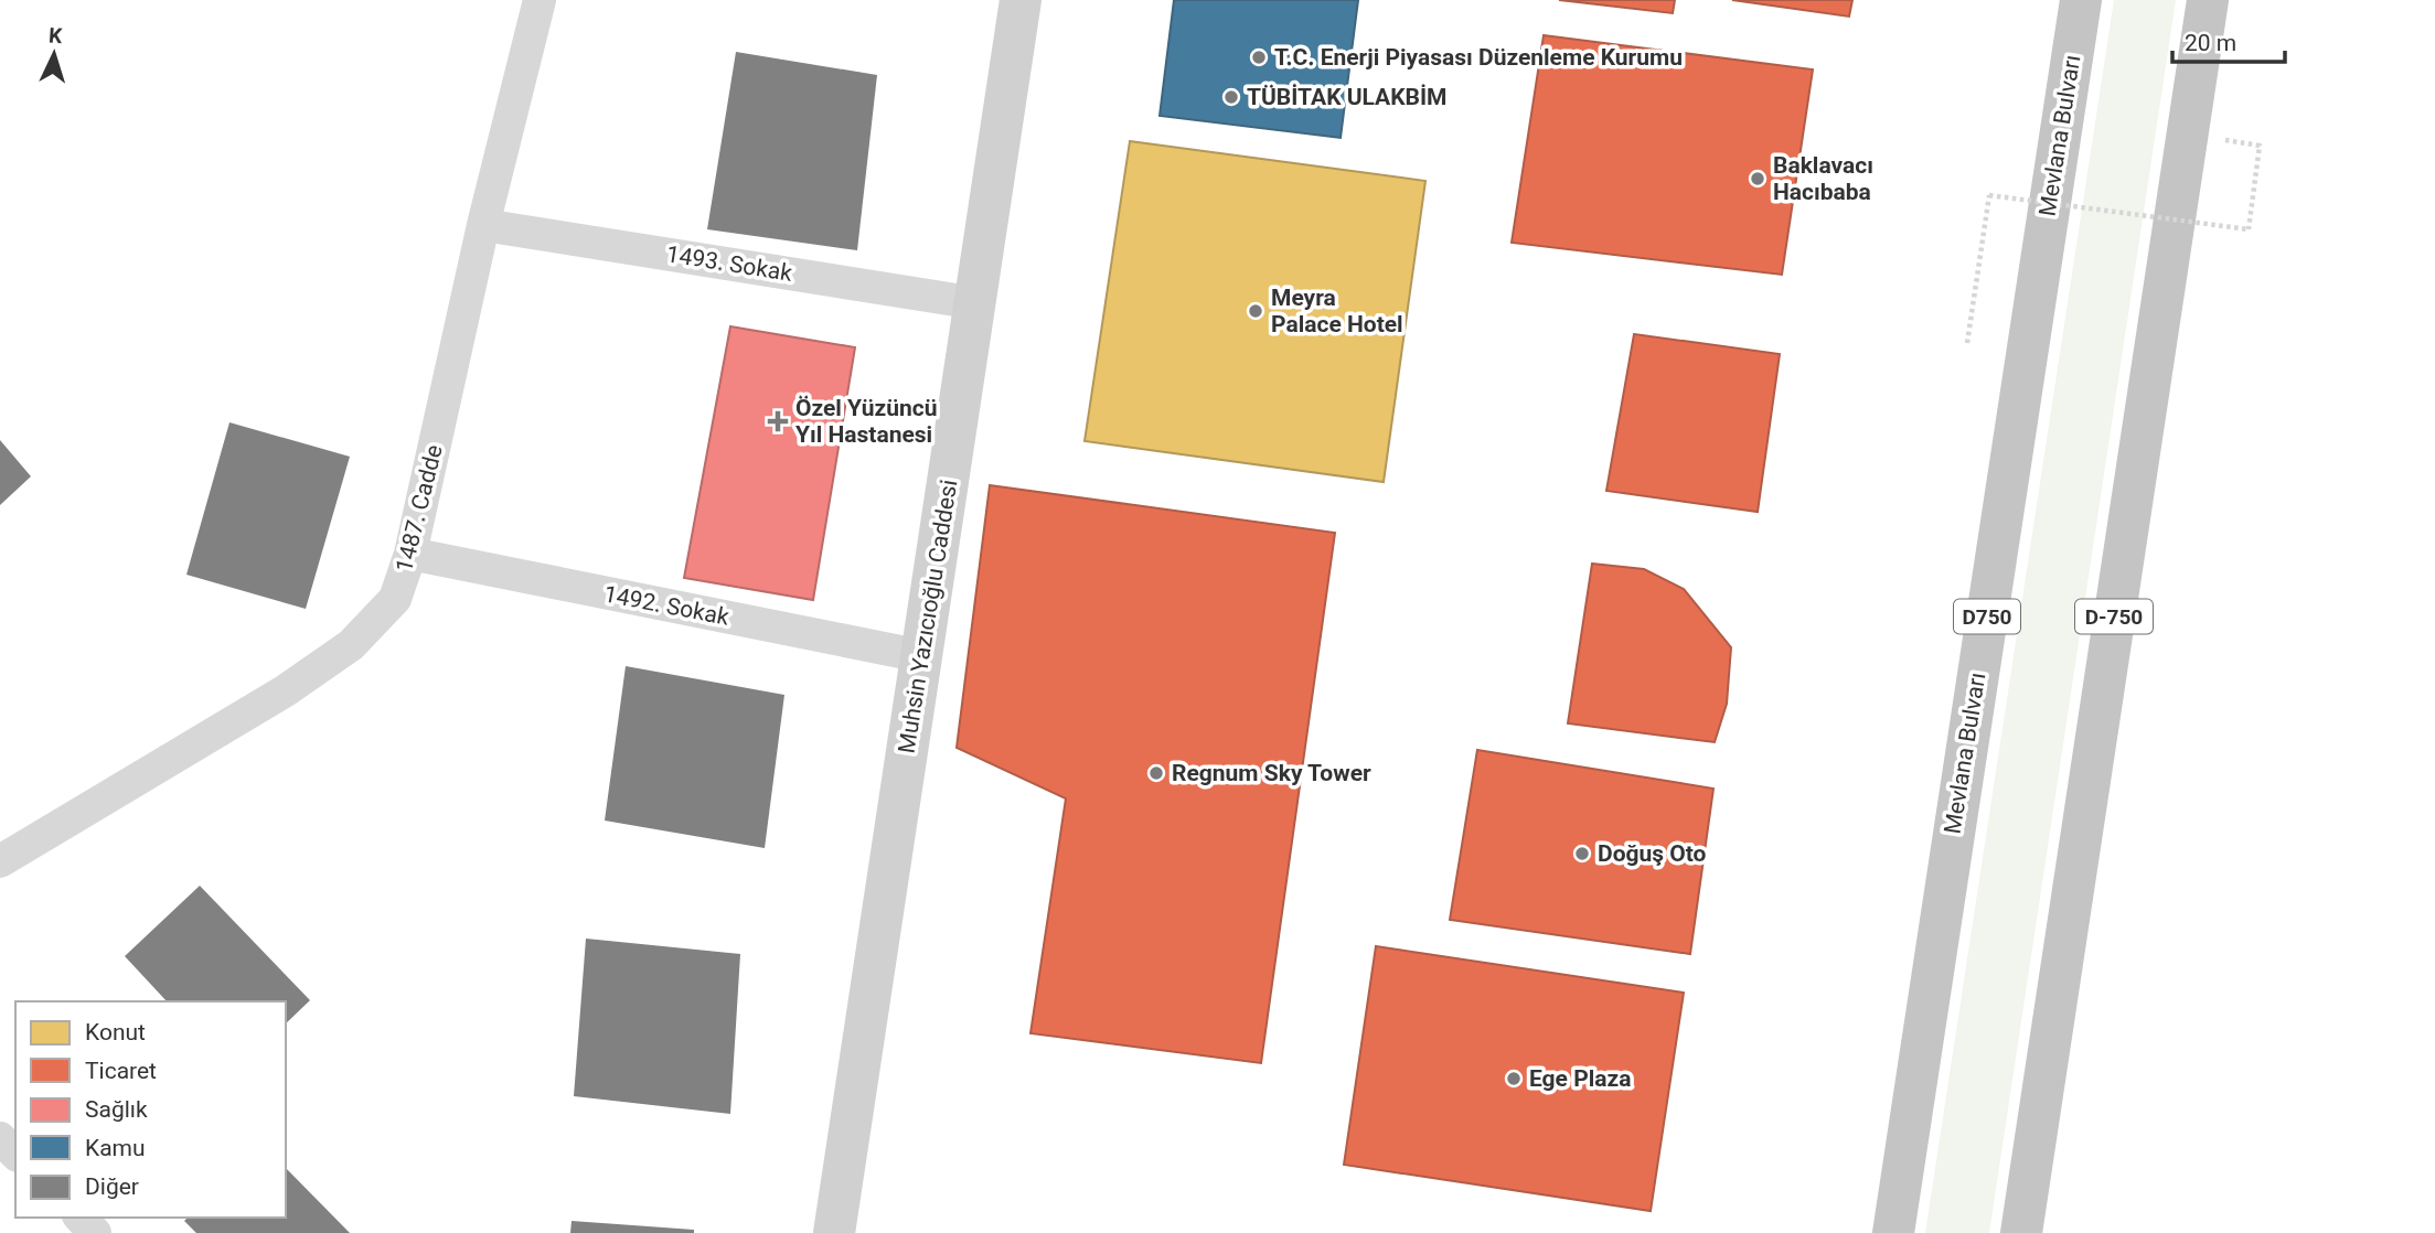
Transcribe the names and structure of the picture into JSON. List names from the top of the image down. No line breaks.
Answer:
{"streets":{"highway":["Mevlana Bulvarı","D750","D-750"],"main road":["Muhsin Yazıcıoğlu Caddesi"],"street":["1493. Sokak","1487. Cadde","1492. Sokak"]},"crossings":[["1493. Sokak","1487. Cadde"],["1493. Sokak","Muhsin Yazıcıoğlu Caddesi"],["1487. Cadde","1492. Sokak"],["1492. Sokak","Muhsin Yazıcıoğlu Caddesi"]],"places":{"other":["T.C. Enerji Piyasası Düzenleme Kurumu","TÜBİTAK ULAKBİM","Baklavacı Hacıbaba","Meyra Palace Hotel","Regnum Sky Tower","Doğuş Oto","Ege Plaza"],"health":["Özel Yüzüncü Yıl Hastanesi"]},"legend":["Konut","Ticaret","Sağlık","Kamu","Diğer"],"scale_bar":"20 m","north":"top"}
